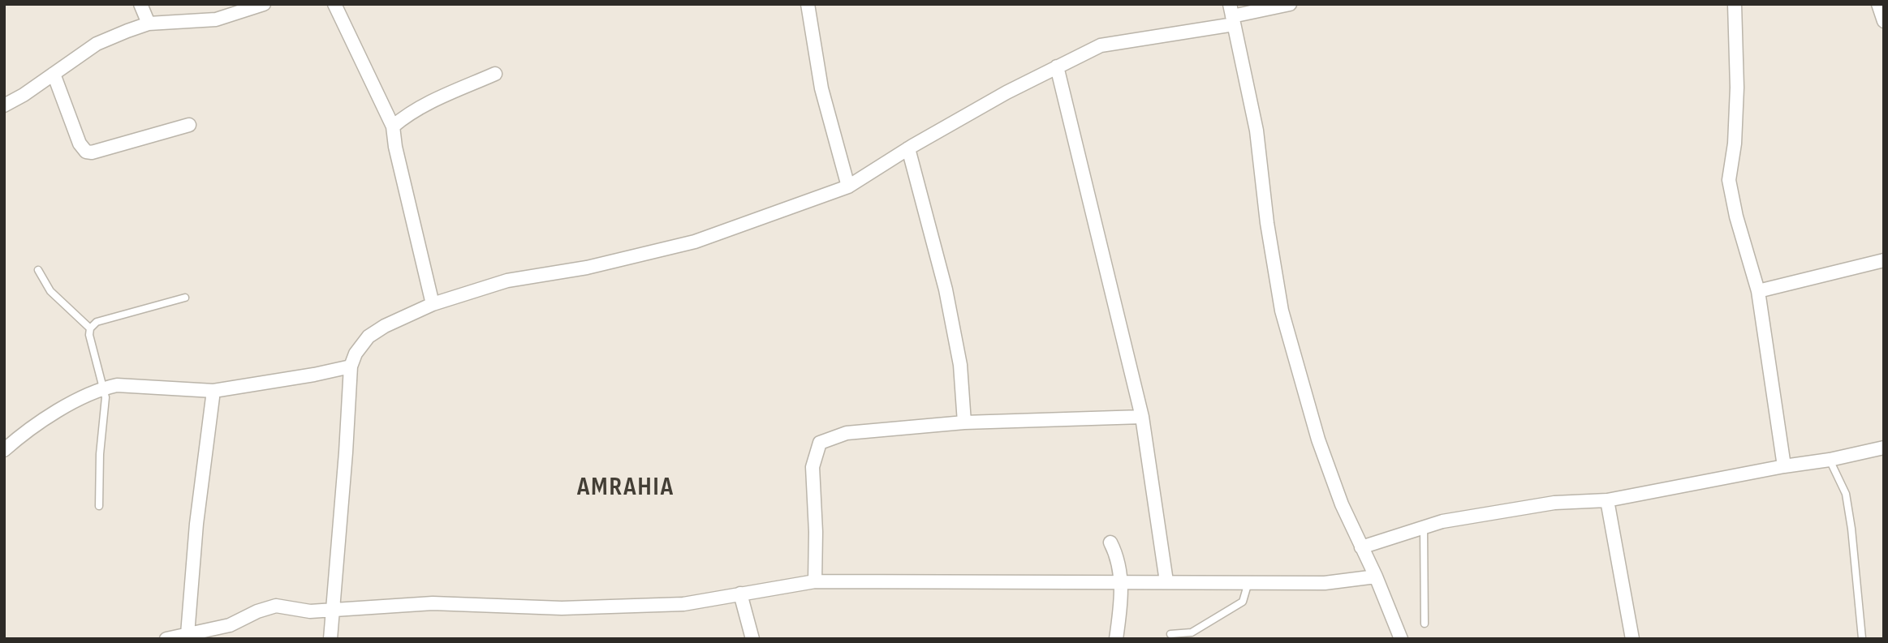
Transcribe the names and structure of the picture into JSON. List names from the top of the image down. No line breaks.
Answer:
{"districts":["AMRAHIA"]}
